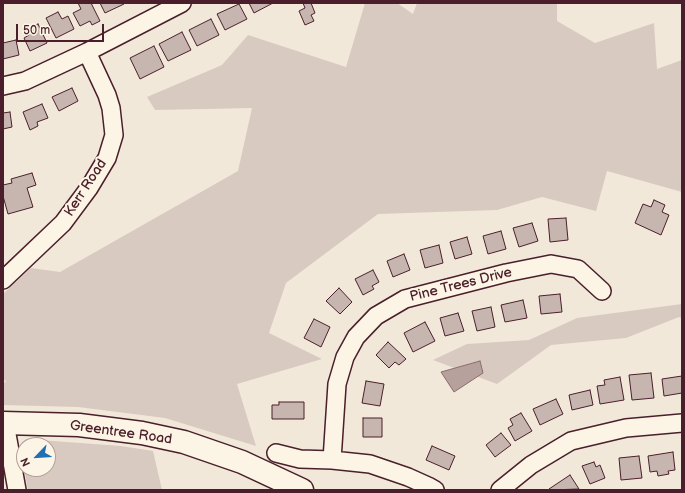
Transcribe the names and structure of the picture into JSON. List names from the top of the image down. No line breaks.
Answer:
{"streets":{"main road":["Greentree Road"],"street":["Kerr Road","Pine Trees Drive"]},"scale_bar":"50 m","north":"bottom left"}
